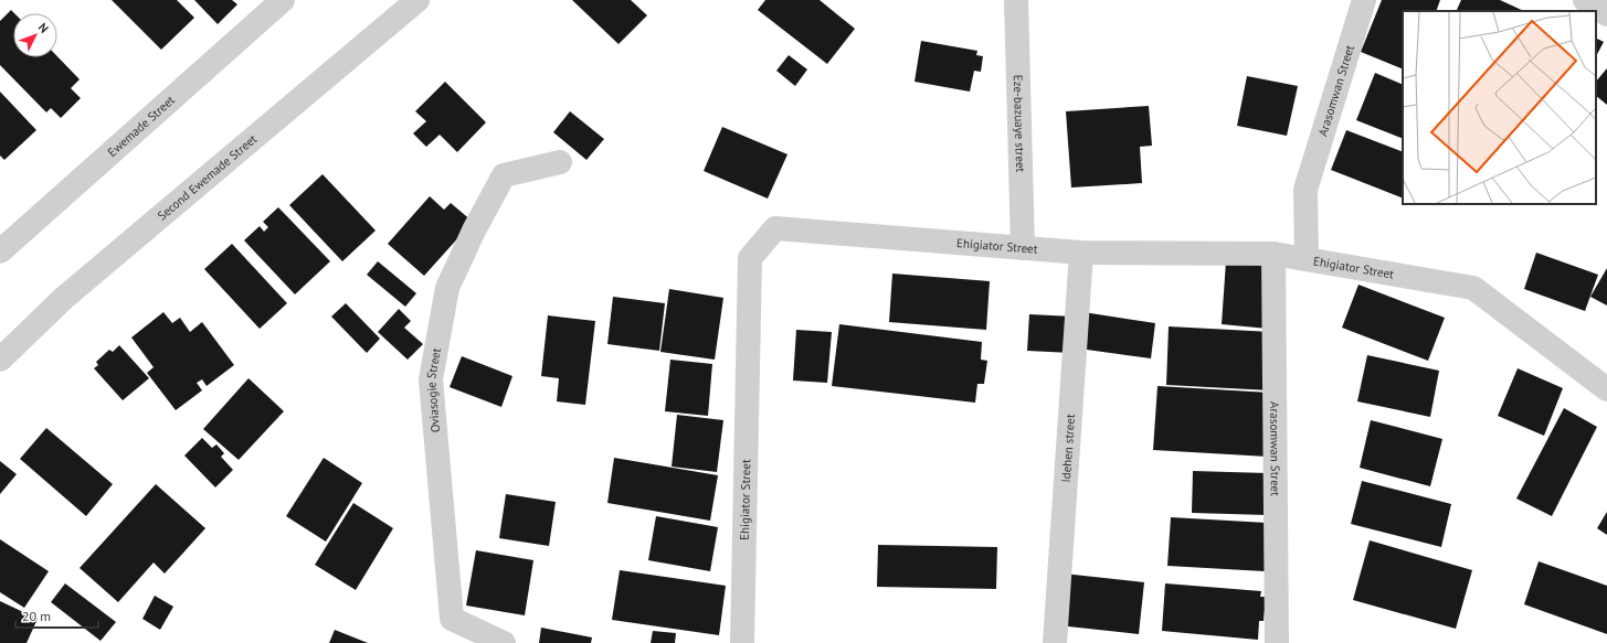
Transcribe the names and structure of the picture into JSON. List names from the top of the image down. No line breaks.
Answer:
{"streets":{"street":["Arasomwan Street","Eze-bazuaye street","Ewemade Street","Second Ewemade Street","Ehigiator Street","Oviasogie Street","Idehen street"]},"crossings":[["Arasomwan Street","Ehigiator Street"],["Eze-bazuaye street","Ehigiator Street"],["Ehigiator Street","Idehen street"]],"scale_bar":"20 m","north":"top right"}
